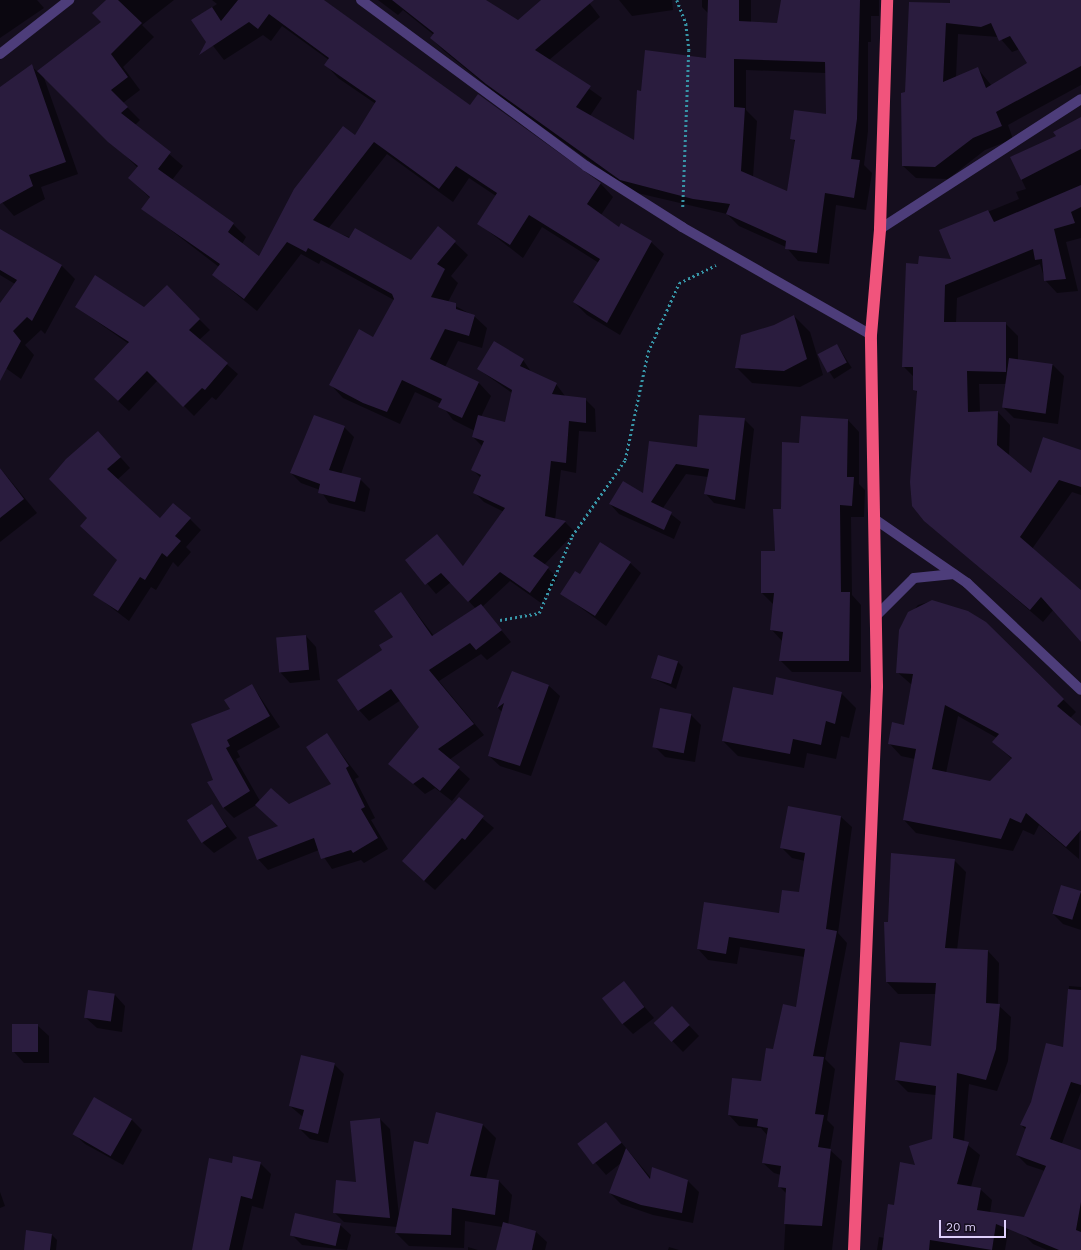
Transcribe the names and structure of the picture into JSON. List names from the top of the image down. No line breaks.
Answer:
{"scale_bar":"20 m"}
